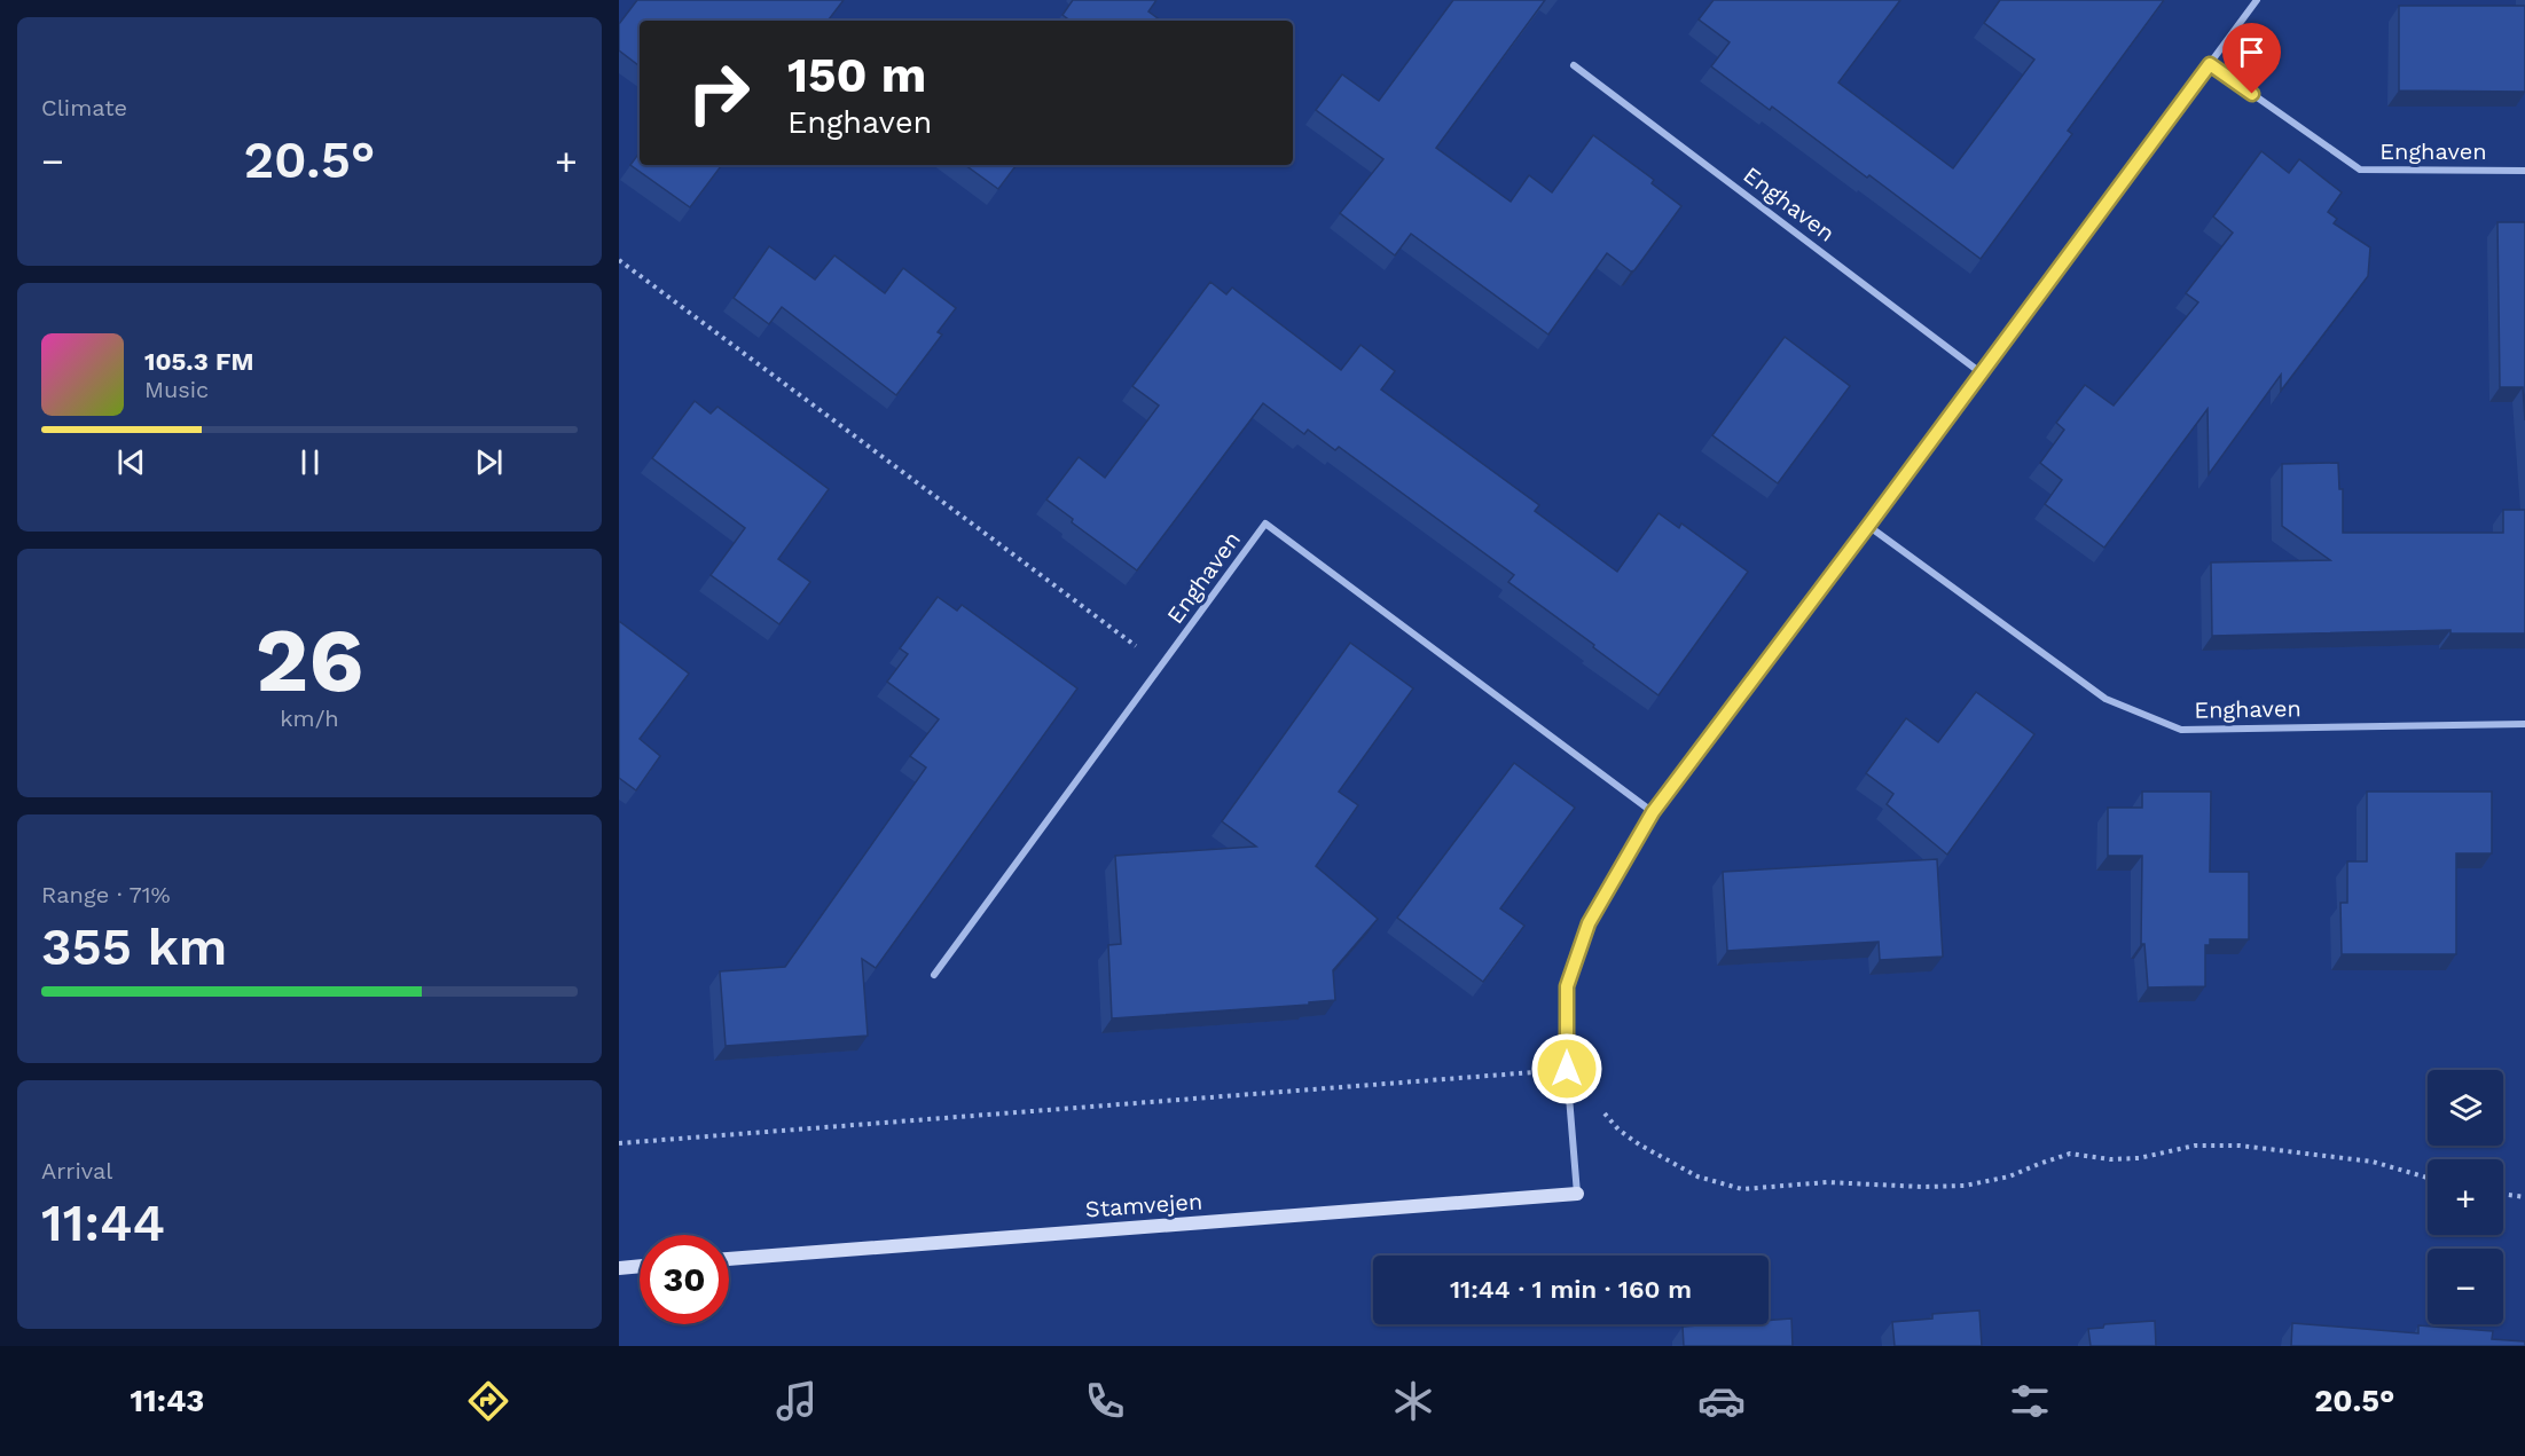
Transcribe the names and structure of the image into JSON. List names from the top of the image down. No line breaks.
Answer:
{"streets":{"street":["Enghaven","Stamvejen"]},"page":{"tile":["Climate",["26","km/h"],["Range · 71%","355 km"],["Arrival","11:44"]],"turn":["150 m","Enghaven"],"heat":["−","20.5°","+"],"song":["105.3 FM","Music"],"map_buttons":["+","−"],"limit":"30","trip":"11:44 · 1 min · 160 m","tabs":["11:43","20.5°"]}}
